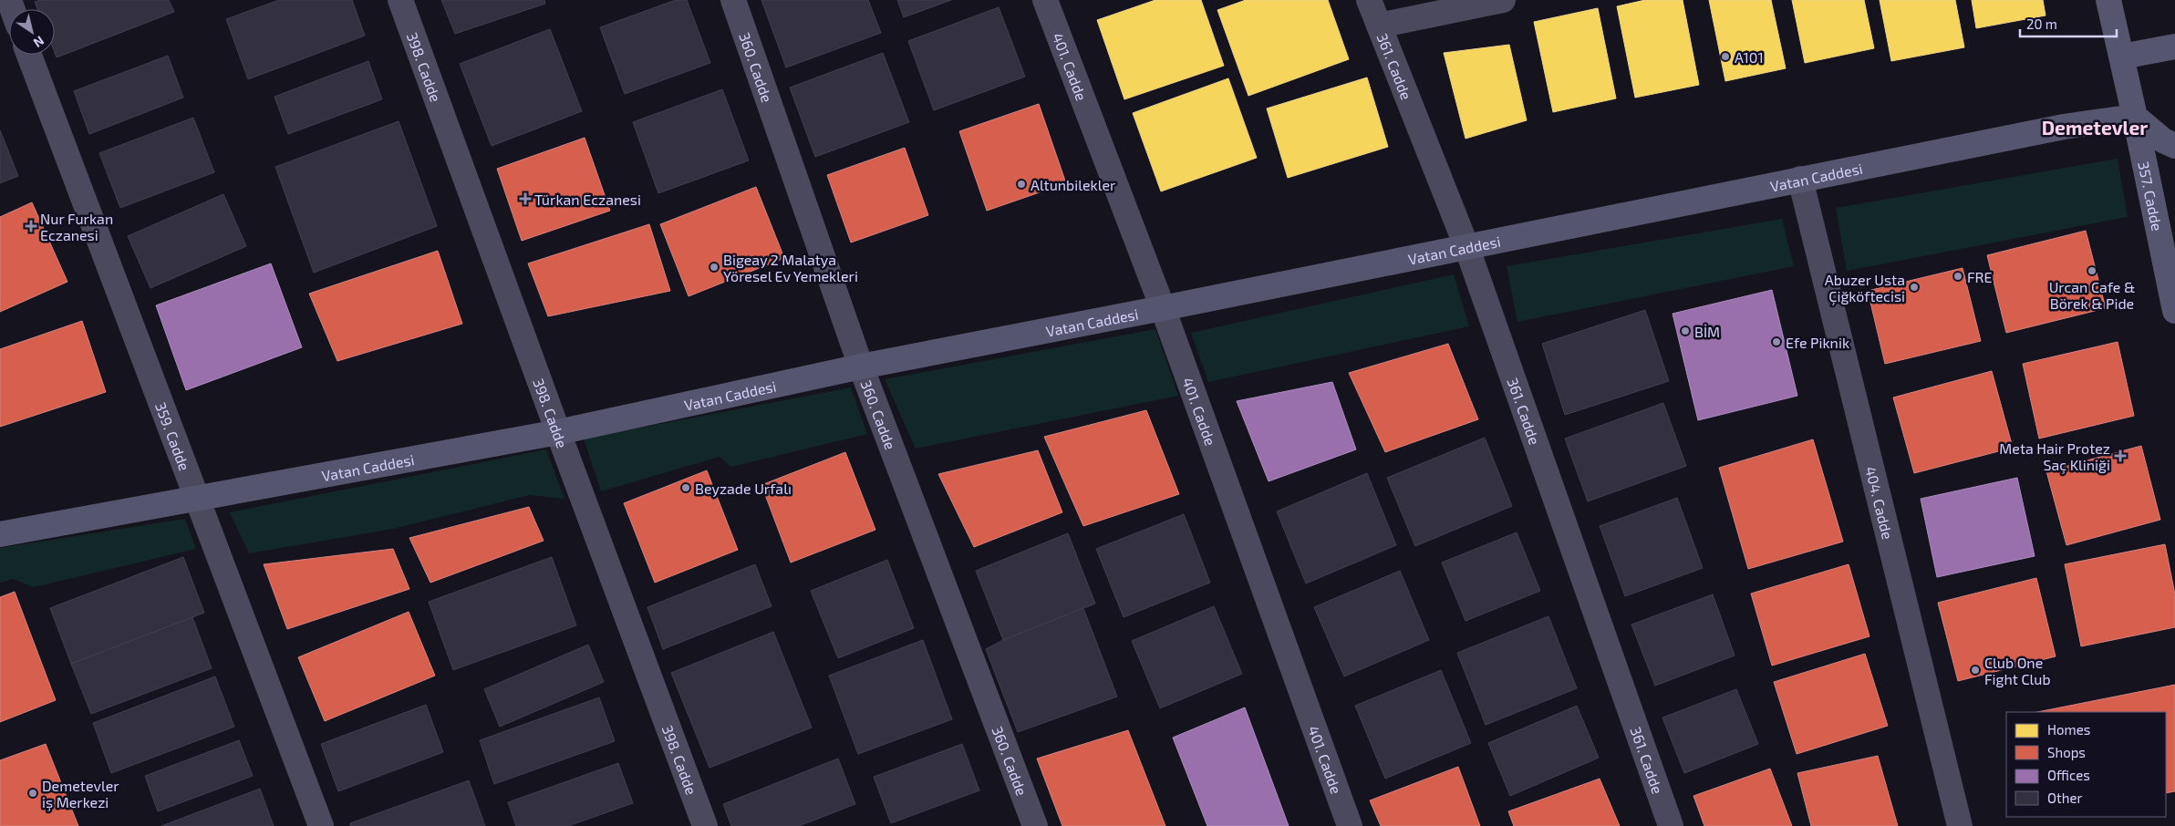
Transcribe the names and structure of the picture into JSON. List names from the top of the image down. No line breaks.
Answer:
{"streets":{"main road":["Vatan Caddesi","357. Cadde"],"street":["361. Cadde","398. Cadde","360. Cadde","401. Cadde","359. Cadde","404. Cadde"]},"crossings":[["361. Cadde","Vatan Caddesi"],["398. Cadde","Vatan Caddesi"],["360. Cadde","Vatan Caddesi"],["401. Cadde","Vatan Caddesi"],["Vatan Caddesi","357. Cadde"],["Vatan Caddesi","359. Cadde"],["Vatan Caddesi","404. Cadde"]],"districts":["Demetevler"],"places":{"other":["A101","Altunbilekler","Bigeay 2 Malatya Yöresel Ev Yemekleri","Urcan Cafe & Börek & Pide","FRE","Abuzer Usta Çiğköftecisi","BİM","Efe Piknik","Beyzade Urfalı","Club One Fight Club","Demetevler iş Merkezi"],"health":["Türkan Eczanesi","Nur Furkan Eczanesi","Meta Hair Protez Saç Kliniği"]},"legend":["Homes","Shops","Offices","Other"],"scale_bar":"20 m","north":"bottom right"}
